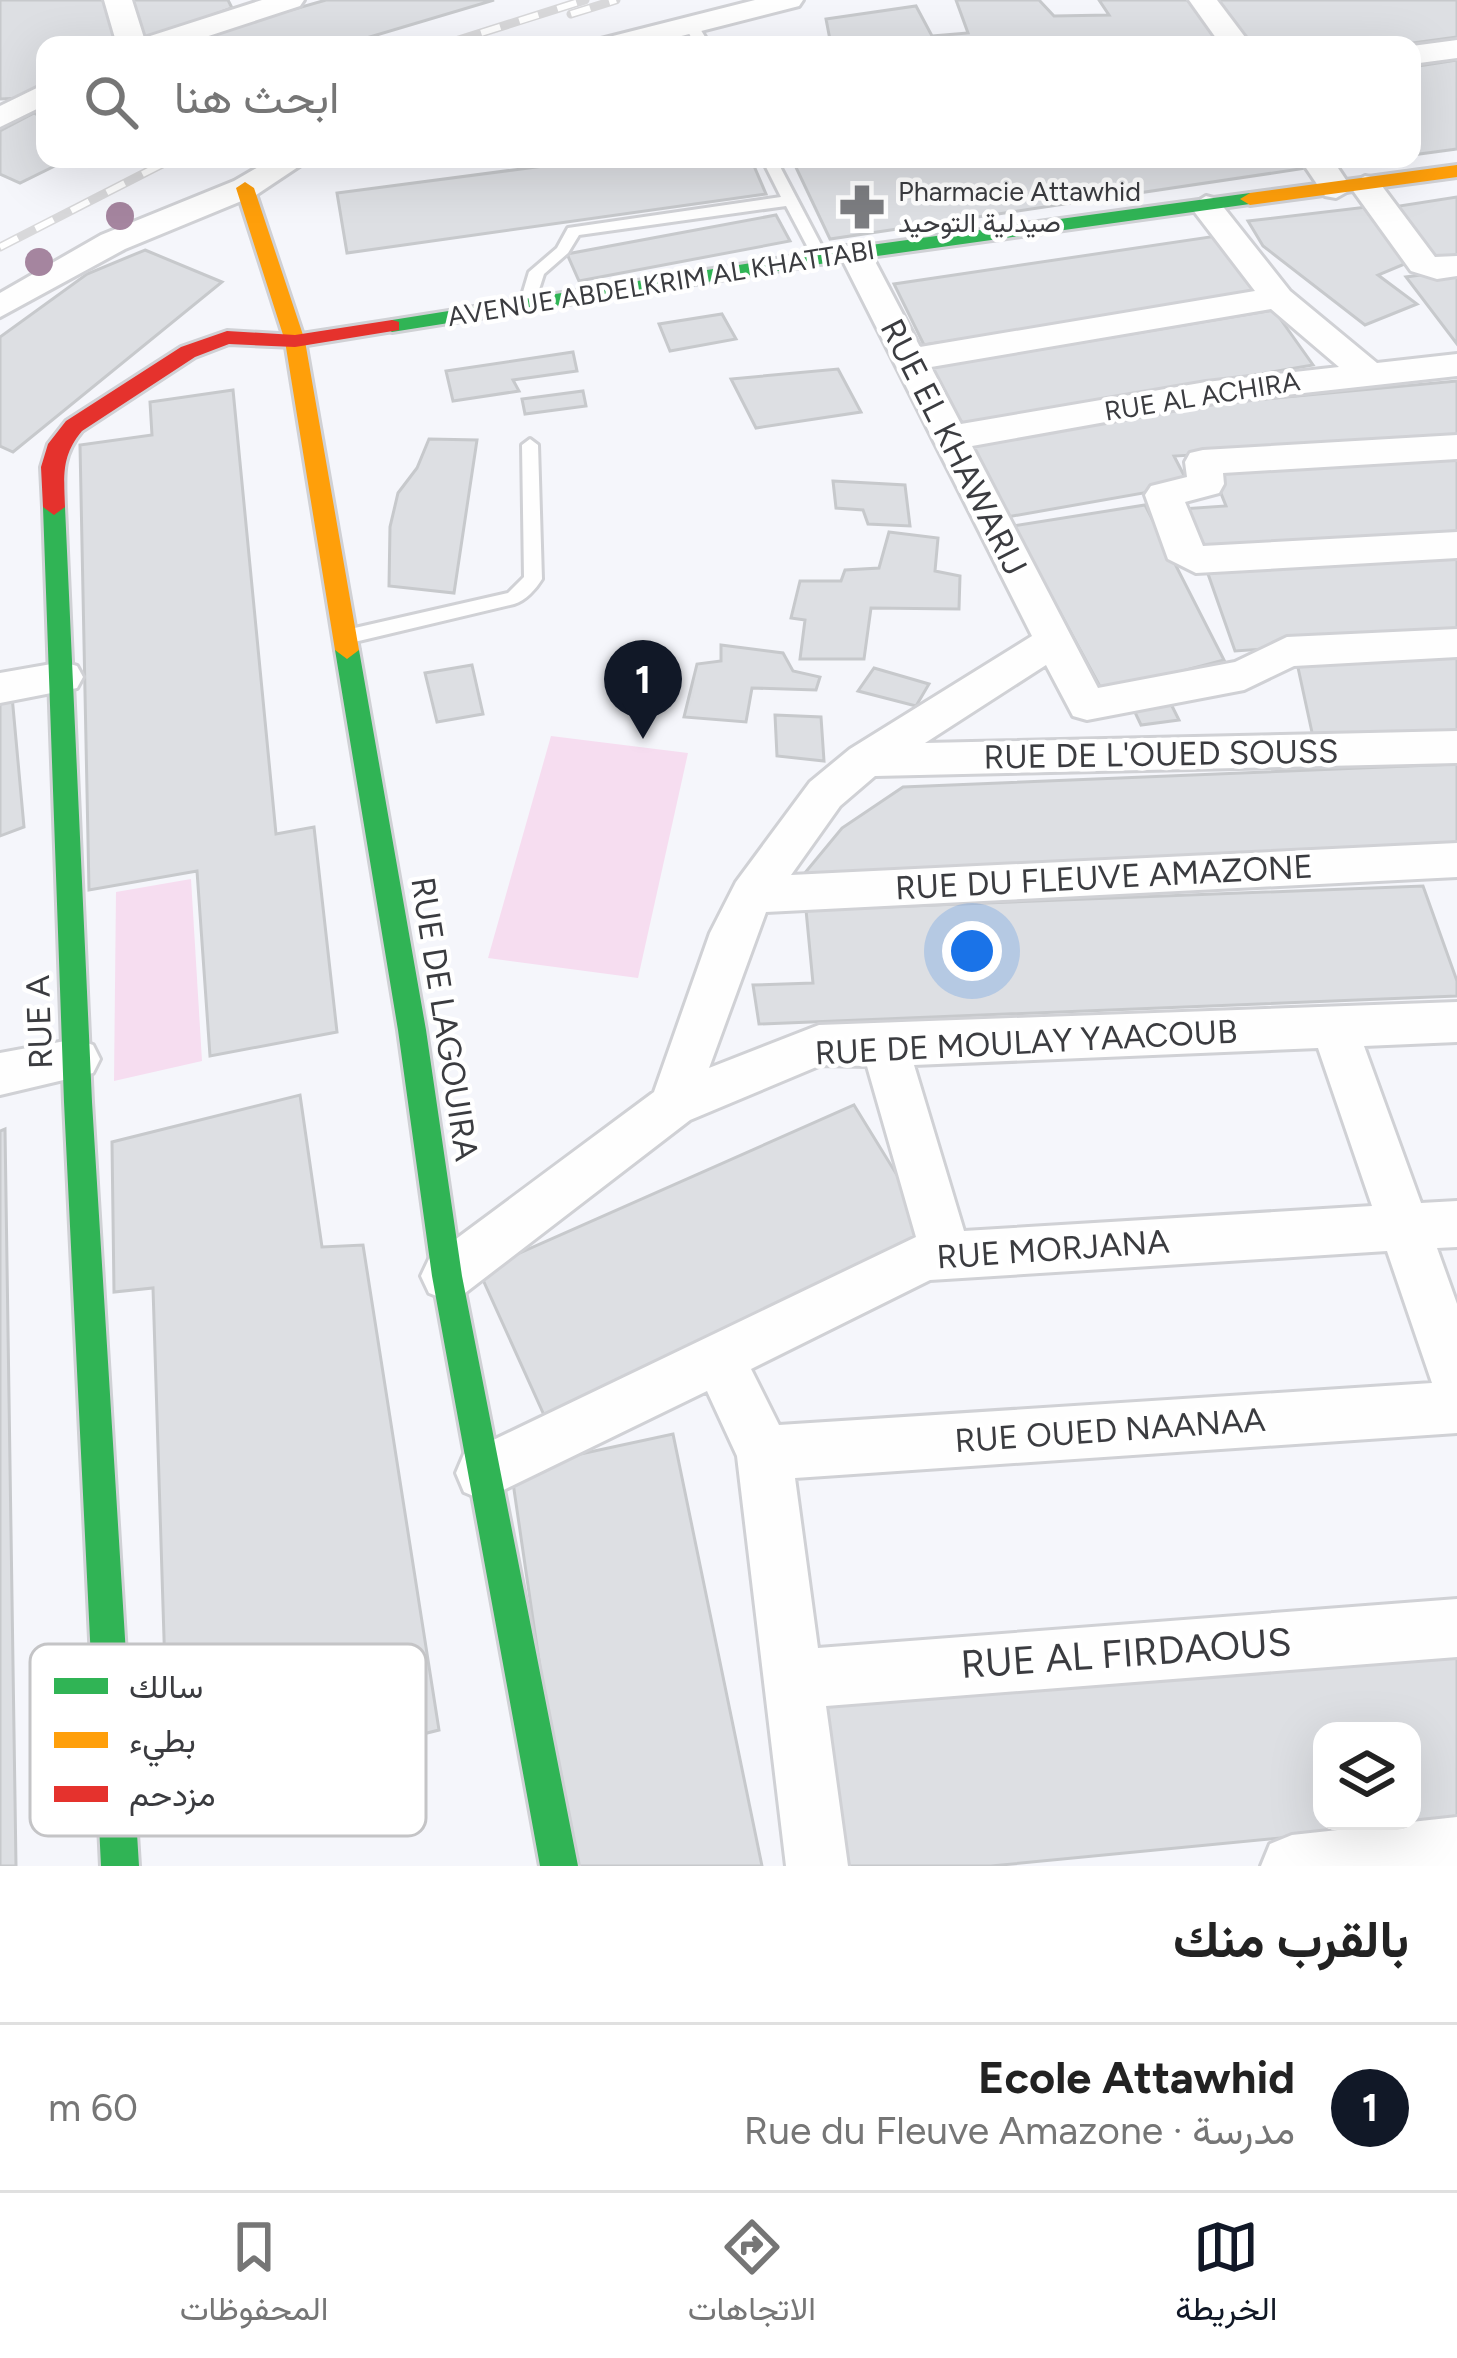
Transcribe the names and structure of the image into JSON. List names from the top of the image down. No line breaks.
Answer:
{"streets":{"street":["AVENUE ABDELKRIM AL KHATTABI","RUE AL ACHIRA","RUE EL KHAWARIJ","RUE DE L'OUED SOUSS","RUE DU FLEUVE AMAZONE","RUE DE LAGOUIRA","RUE A","RUE DE MOULAY YAACOUB","RUE MORJANA","RUE OUED NAANAA","RUE AL FIRDAOUS"]},"crossings":[["AVENUE ABDELKRIM AL KHATTABI","RUE EL KHAWARIJ"],["AVENUE ABDELKRIM AL KHATTABI","RUE DE LAGOUIRA"],["AVENUE ABDELKRIM AL KHATTABI","RUE A"],["RUE AL ACHIRA","RUE EL KHAWARIJ"],["RUE EL KHAWARIJ","RUE DE L'OUED SOUSS"],["RUE DE LAGOUIRA","RUE A"],["RUE DE LAGOUIRA","RUE DE MOULAY YAACOUB"],["RUE DE LAGOUIRA","RUE MORJANA"]],"places":{"pharmacy":["Pharmacie Attawhid صيدلية التوحيد"]},"legend":["سالك","بطيء","مزدحم"],"page":{"search":"ابحث هنا","pins":"1","heading":"بالقرب منك","list":[{"mark":"1","name":"Ecole Attawhid","note":"مدرسة · Rue du Fleuve Amazone","value":"60 m"}],"nav":["الخريطة","الاتجاهات","المحفوظات"]}}
